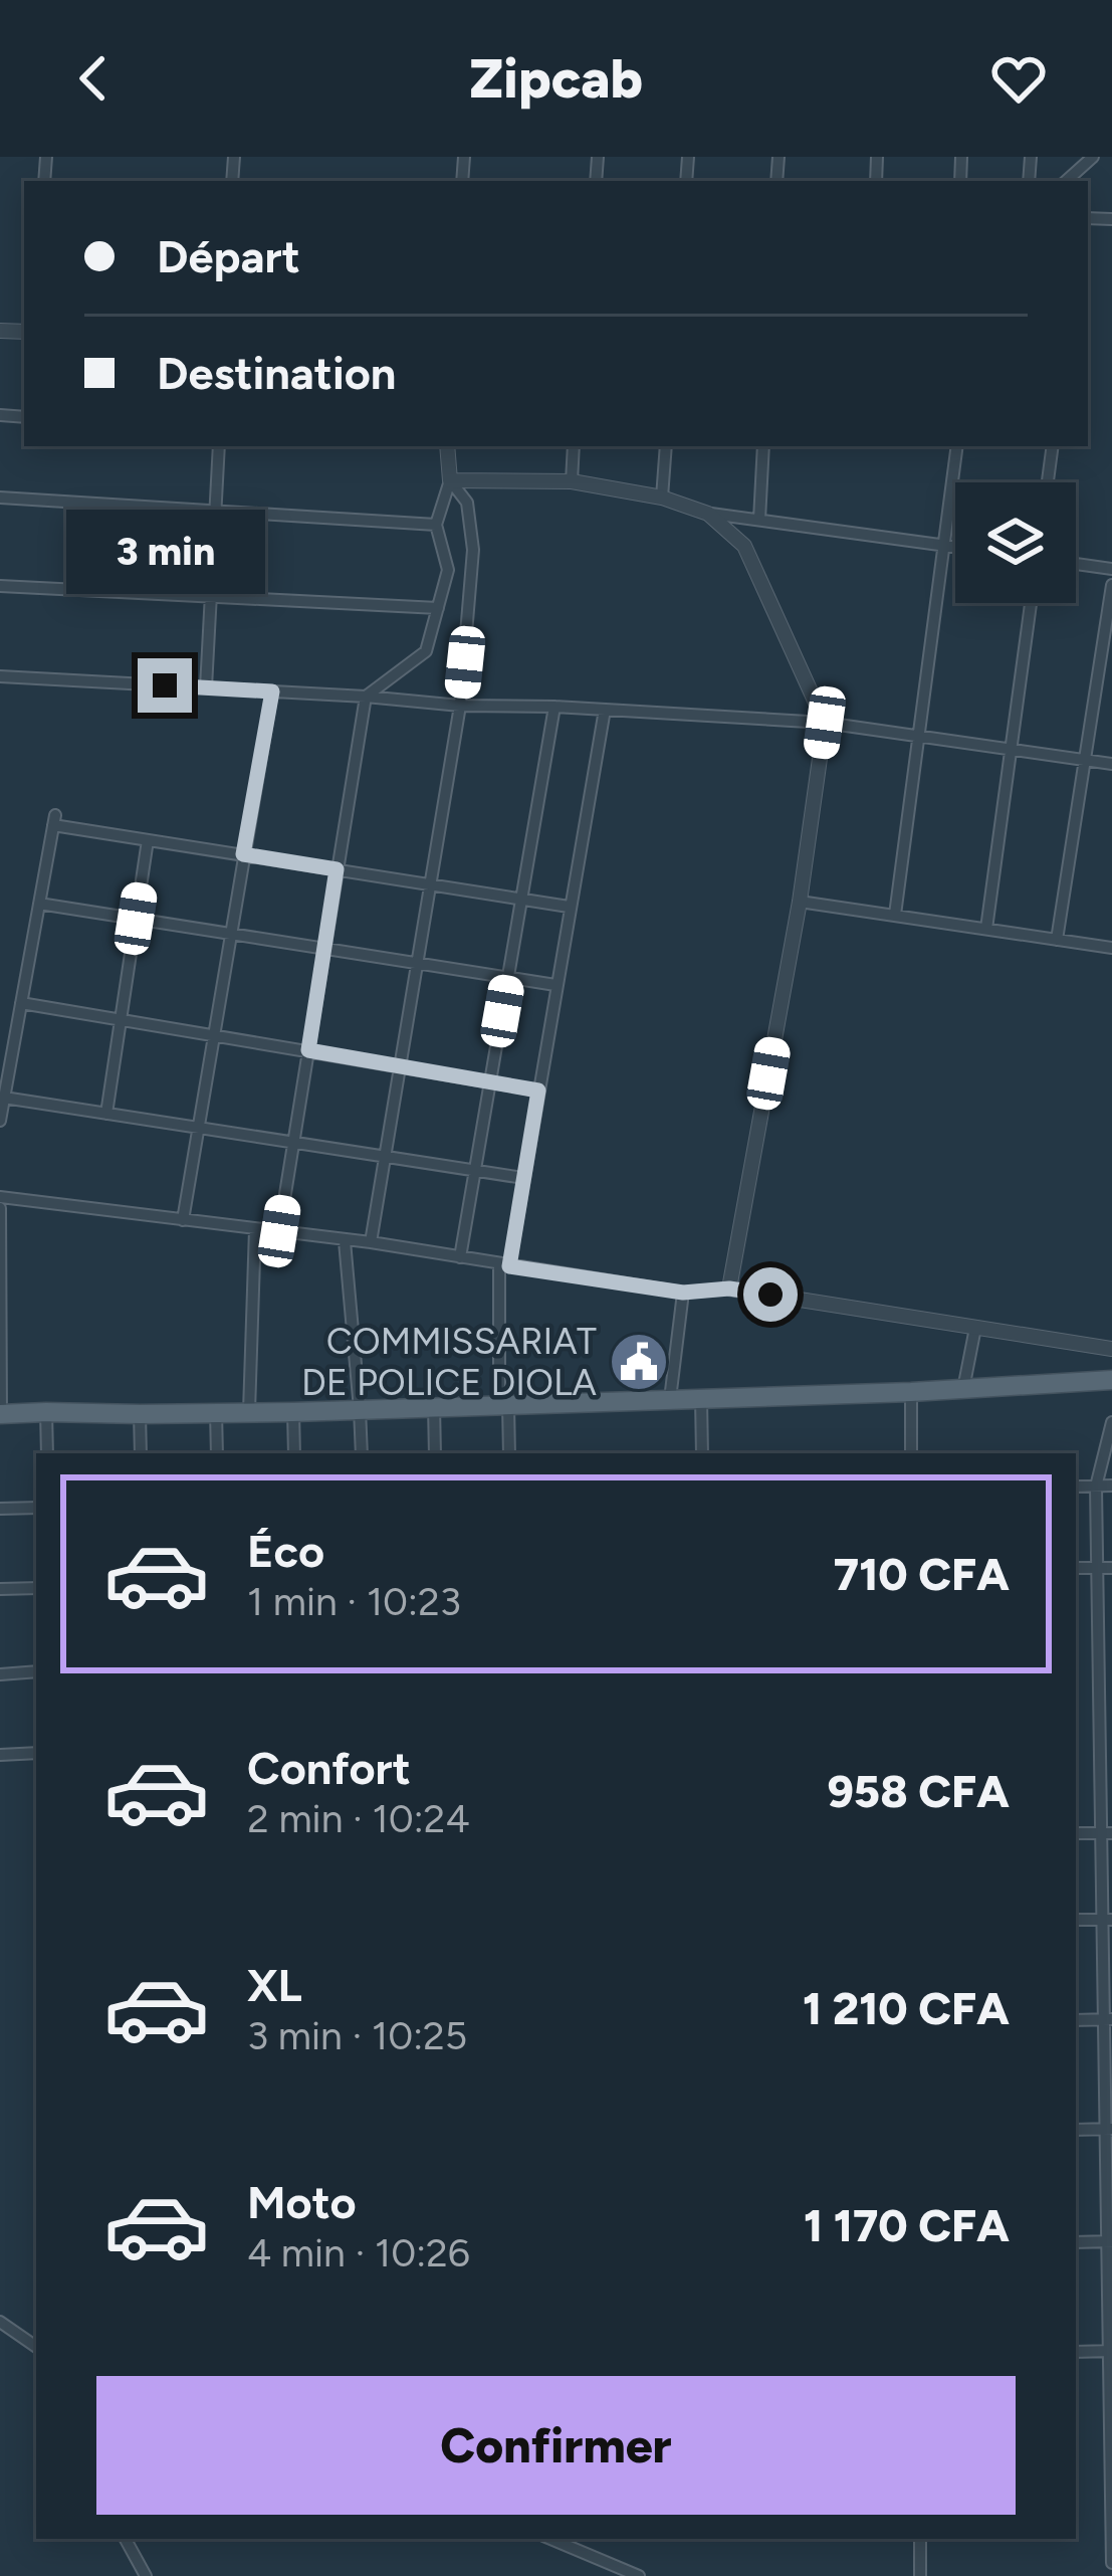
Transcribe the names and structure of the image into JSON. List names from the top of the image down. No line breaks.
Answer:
{"places":{"public building":["COMMISSARIAT DE POLICE DIOLA"]},"page":{"header":"Zipcab","banner":["Départ","Destination"],"bubble":"3 min","list":[{"name":"Éco","note":"1 min · 10:23","value":"710 CFA"},{"name":"Confort","note":"2 min · 10:24","value":"958 CFA"},{"name":"XL","note":"3 min · 10:25","value":"1 210 CFA"},{"name":"Moto","note":"4 min · 10:26","value":"1 170 CFA"}],"buttons":"Confirmer"}}
